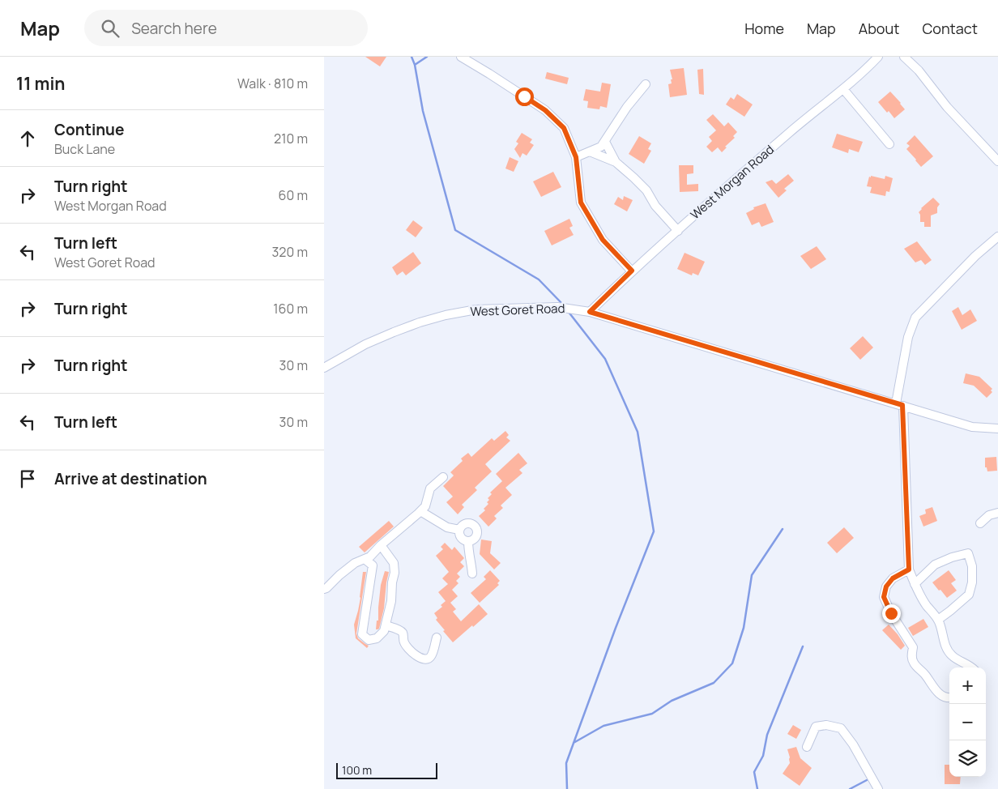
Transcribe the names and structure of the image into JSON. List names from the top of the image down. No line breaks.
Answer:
{"streets":{"street":["West Morgan Road","West Goret Road"]},"crossings":[["West Morgan Road","West Goret Road"]],"scale_bar":"100 m","page":{"header":"Map","search":"Search here","nav":["Home","Map","About","Contact"],"heading":["11 min","Walk · 810 m"],"list":[["Continue","Buck Lane","210 m"],["Turn right","West Morgan Road","60 m"],["Turn left","West Goret Road","320 m"],["Turn right","160 m"],["Turn right","30 m"],["Turn left","30 m"],"Arrive at destination"],"map_buttons":["+","−"],"scale":"100 m"}}
